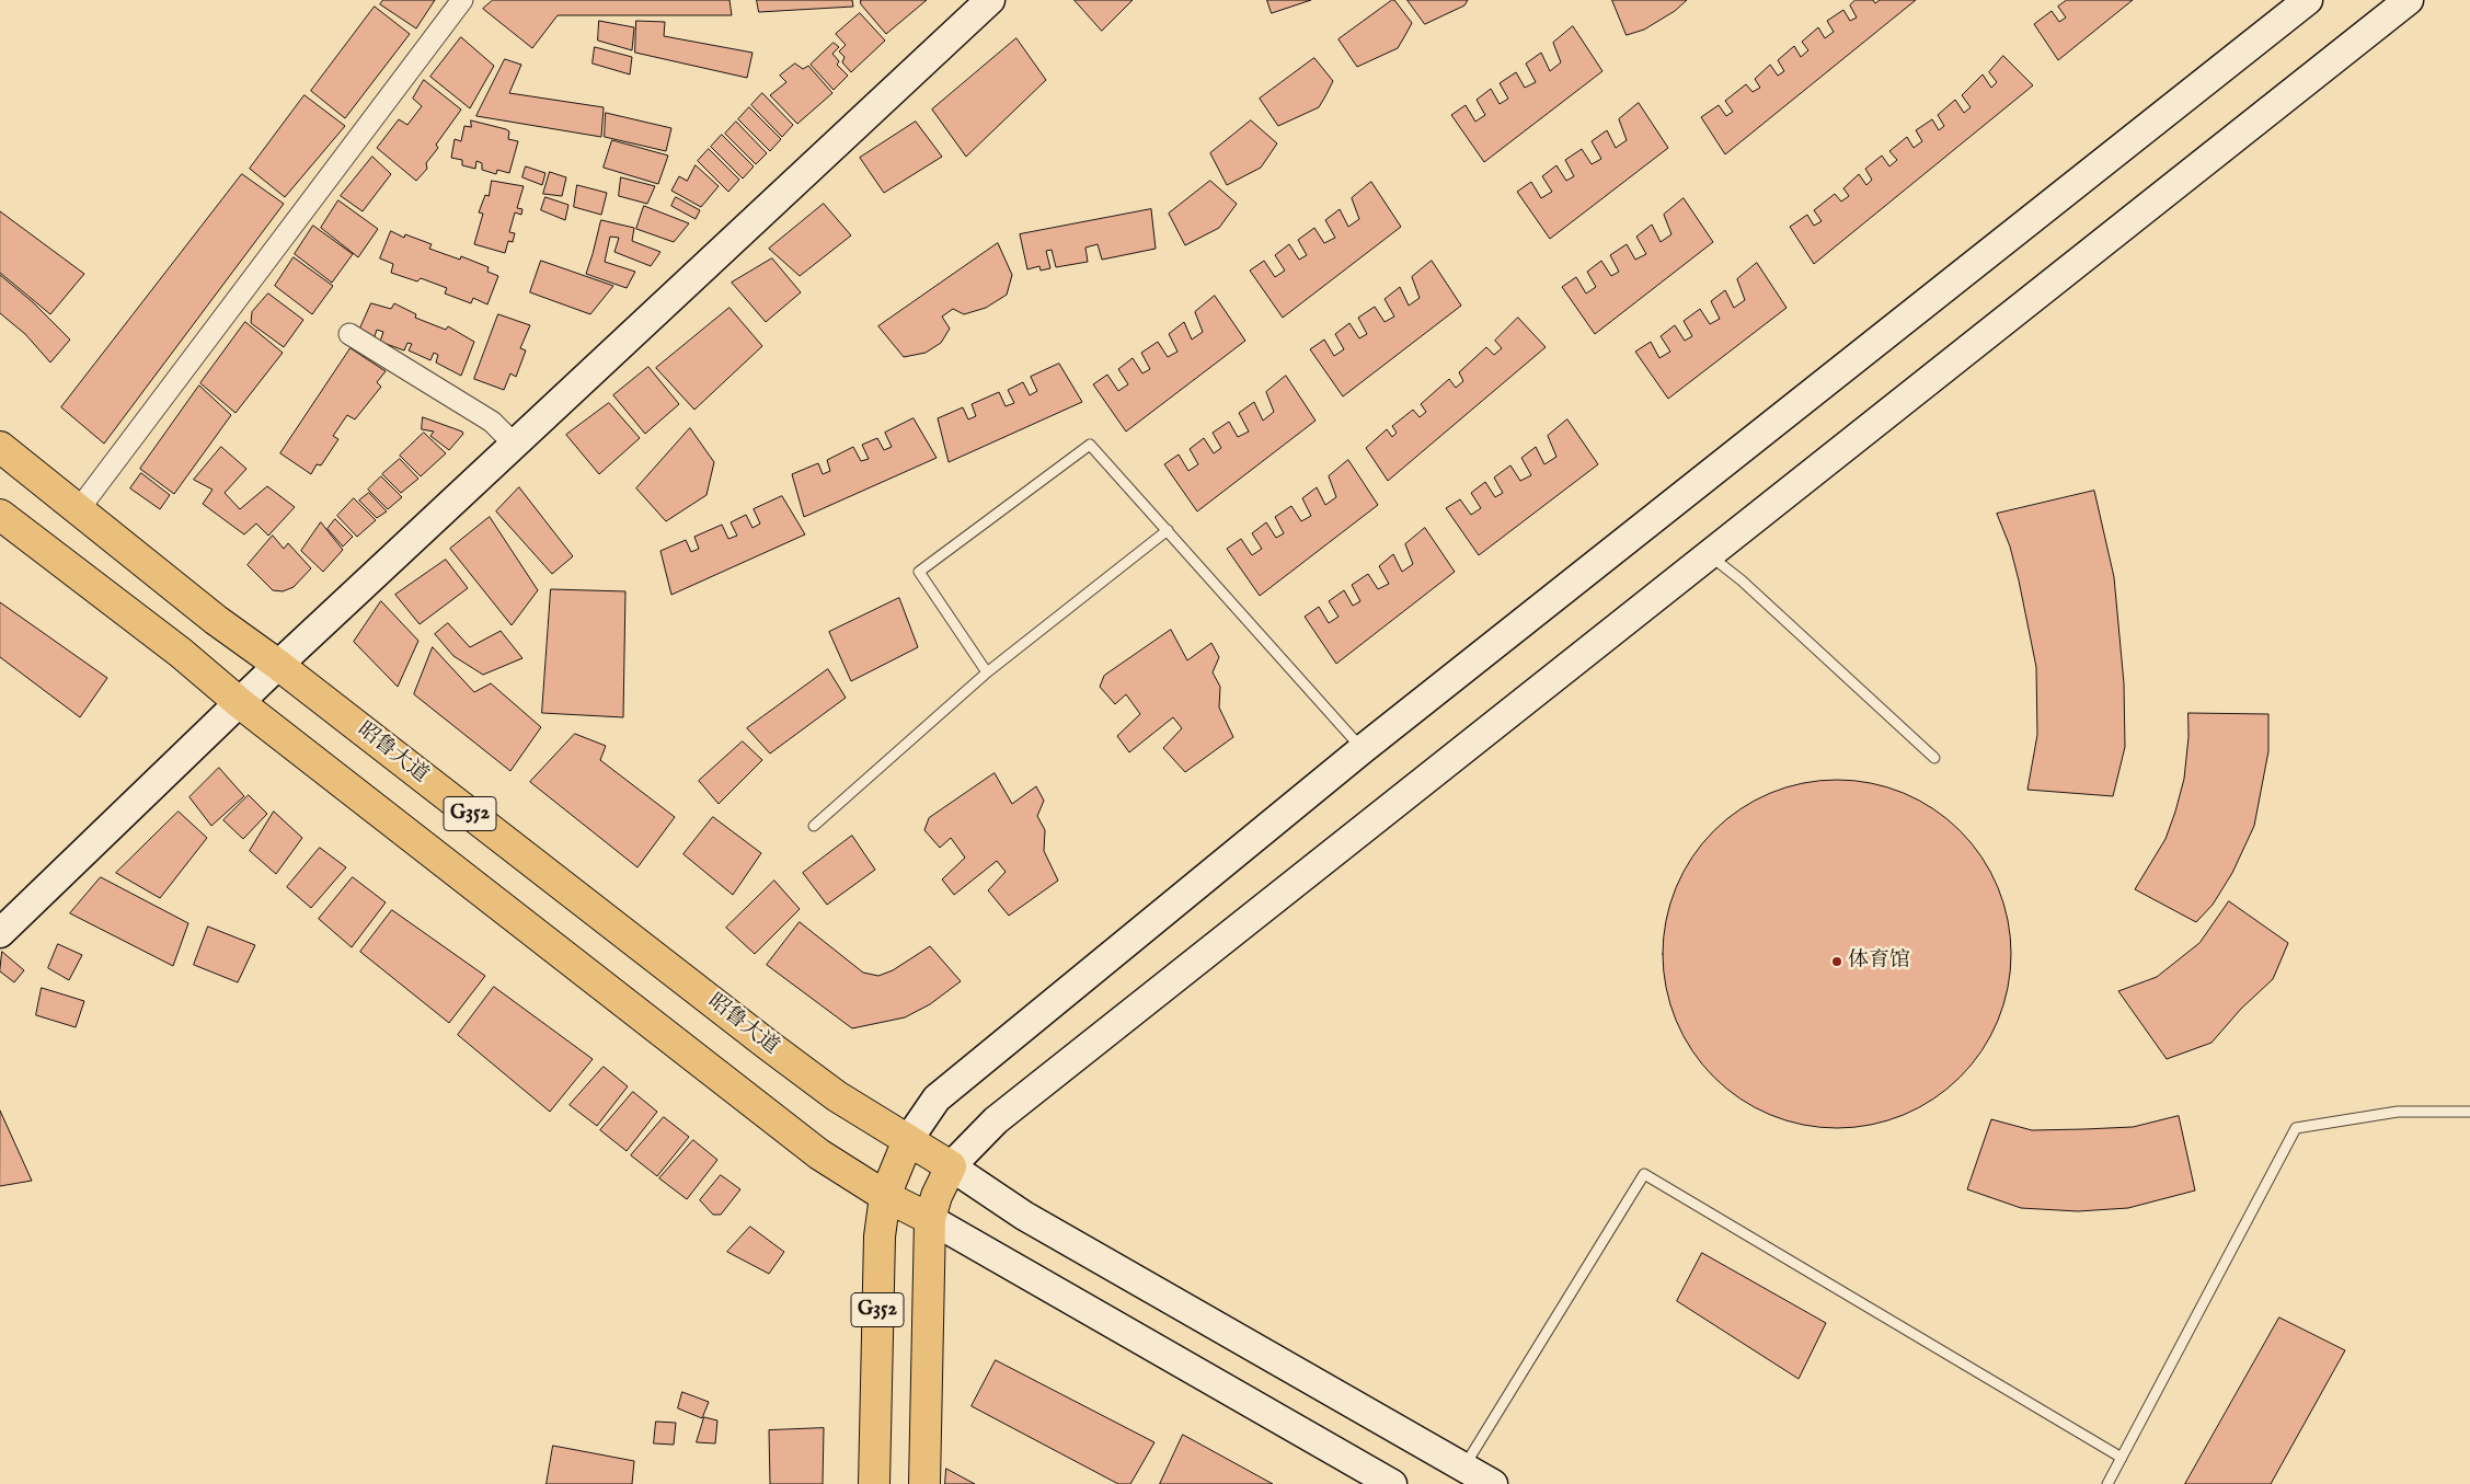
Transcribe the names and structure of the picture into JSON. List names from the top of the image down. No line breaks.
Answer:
{"streets":{"highway":["昭鲁大道","G352"]},"crossings":[["昭鲁大道","G352"]],"places":["体育馆"]}
